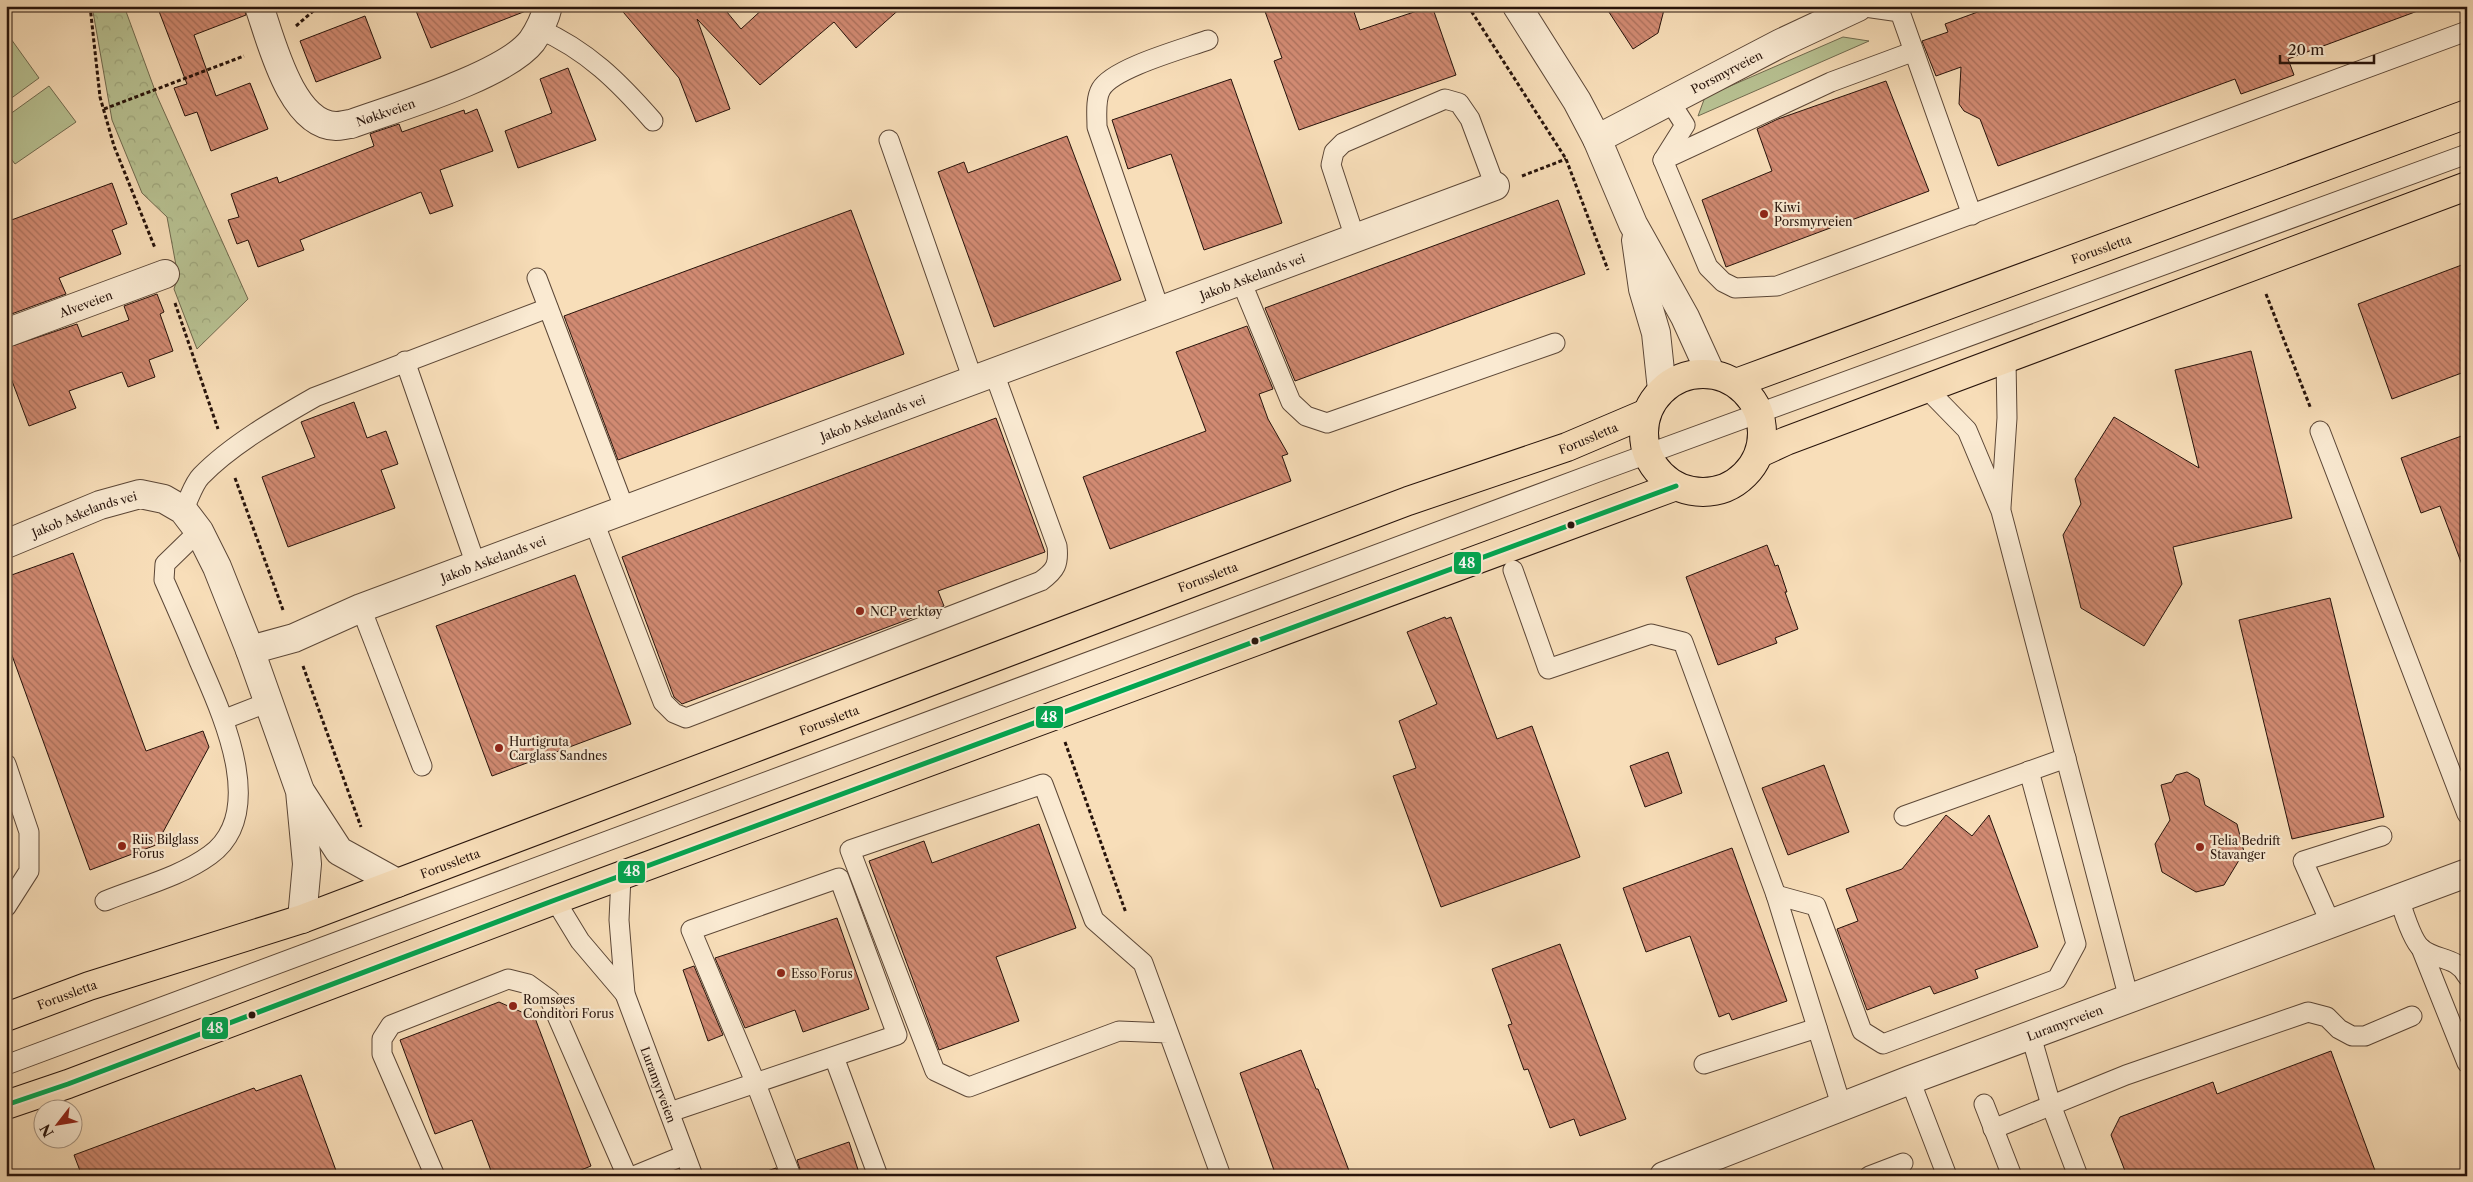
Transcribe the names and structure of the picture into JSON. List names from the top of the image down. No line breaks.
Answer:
{"streets":{"main road":["Forussletta"],"street":["Porsmyrveien","Nøkkveien","Jakob Askelands vei","Alveveien","Luramyrveien"]},"places":["Kiwi Porsmyrveien","NCP verktøy","Hurtigruta Carglass Sandnes","Riis Bilglass Forus","Telia Bedrift Stavanger","Esso Forus","Romsøes Conditori Forus"],"lines":["transit line 48"],"scale_bar":"20 m","north":"bottom left"}
